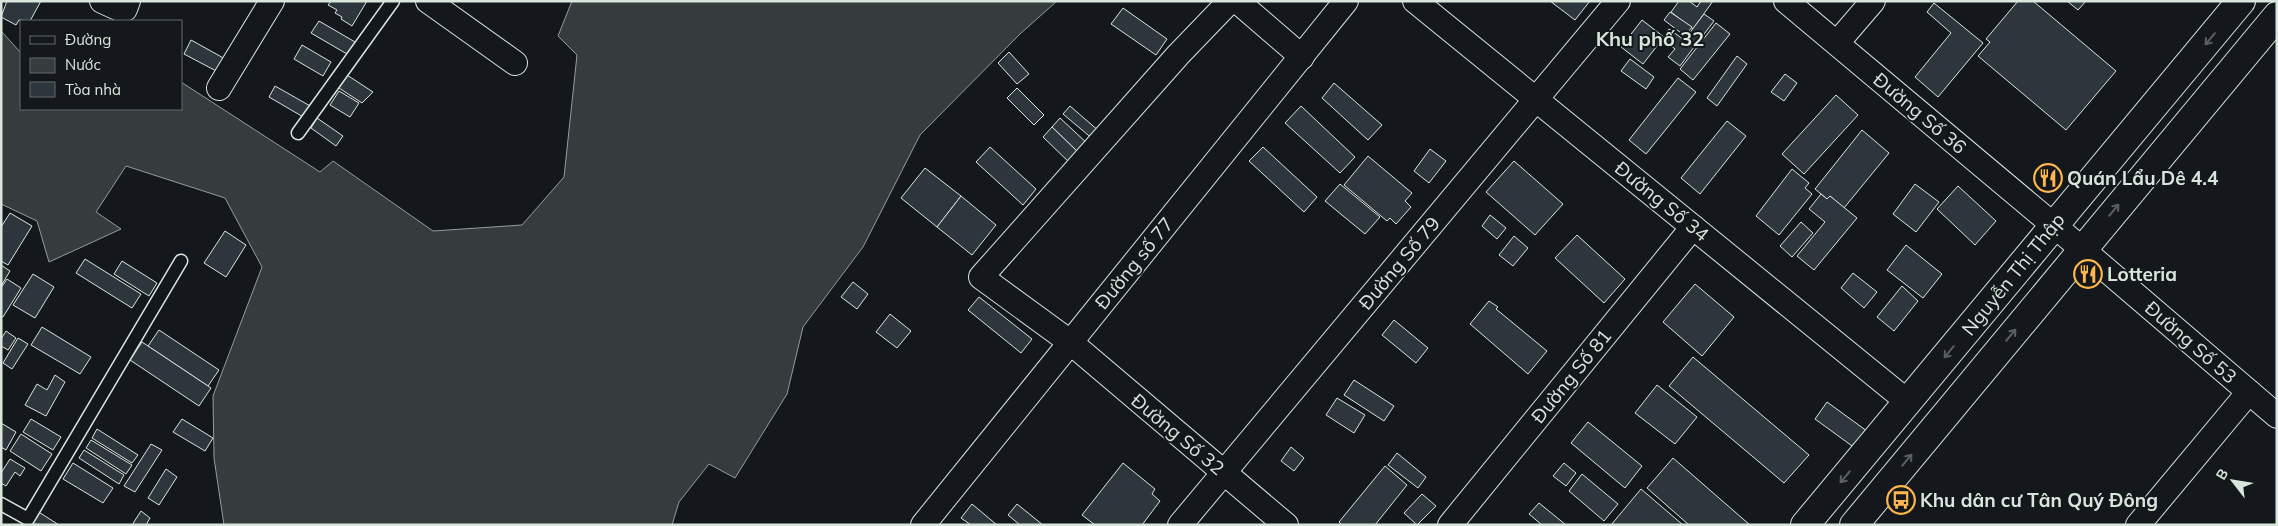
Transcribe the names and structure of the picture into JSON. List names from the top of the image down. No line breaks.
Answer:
{"streets":{"main road":["Nguyễn Thị Thập"],"street":["Đường Số 36","Đường Số 34","Đường số 77","Đường Số 79","Đường Số 53","Đường Số 81","Đường Số 32"]},"crossings":[["Đường Số 36","Nguyễn Thị Thập"],["Đường Số 36","Đường Số 53"],["Đường Số 34","Đường Số 79"],["Đường Số 34","Nguyễn Thị Thập"],["Đường Số 34","Đường Số 81"],["Đường số 77","Đường Số 32"],["Đường Số 79","Đường Số 32"],["Nguyễn Thị Thập","Đường Số 53"]],"districts":["Khu phố 32"],"places":{"restaurant":["Quán Lẩu Dê 4.4","Lotteria"],"bus stop":["Khu dân cư Tân Quý Đông"]},"legend":["Đường","Nước","Tòa nhà"],"north":"top left"}
